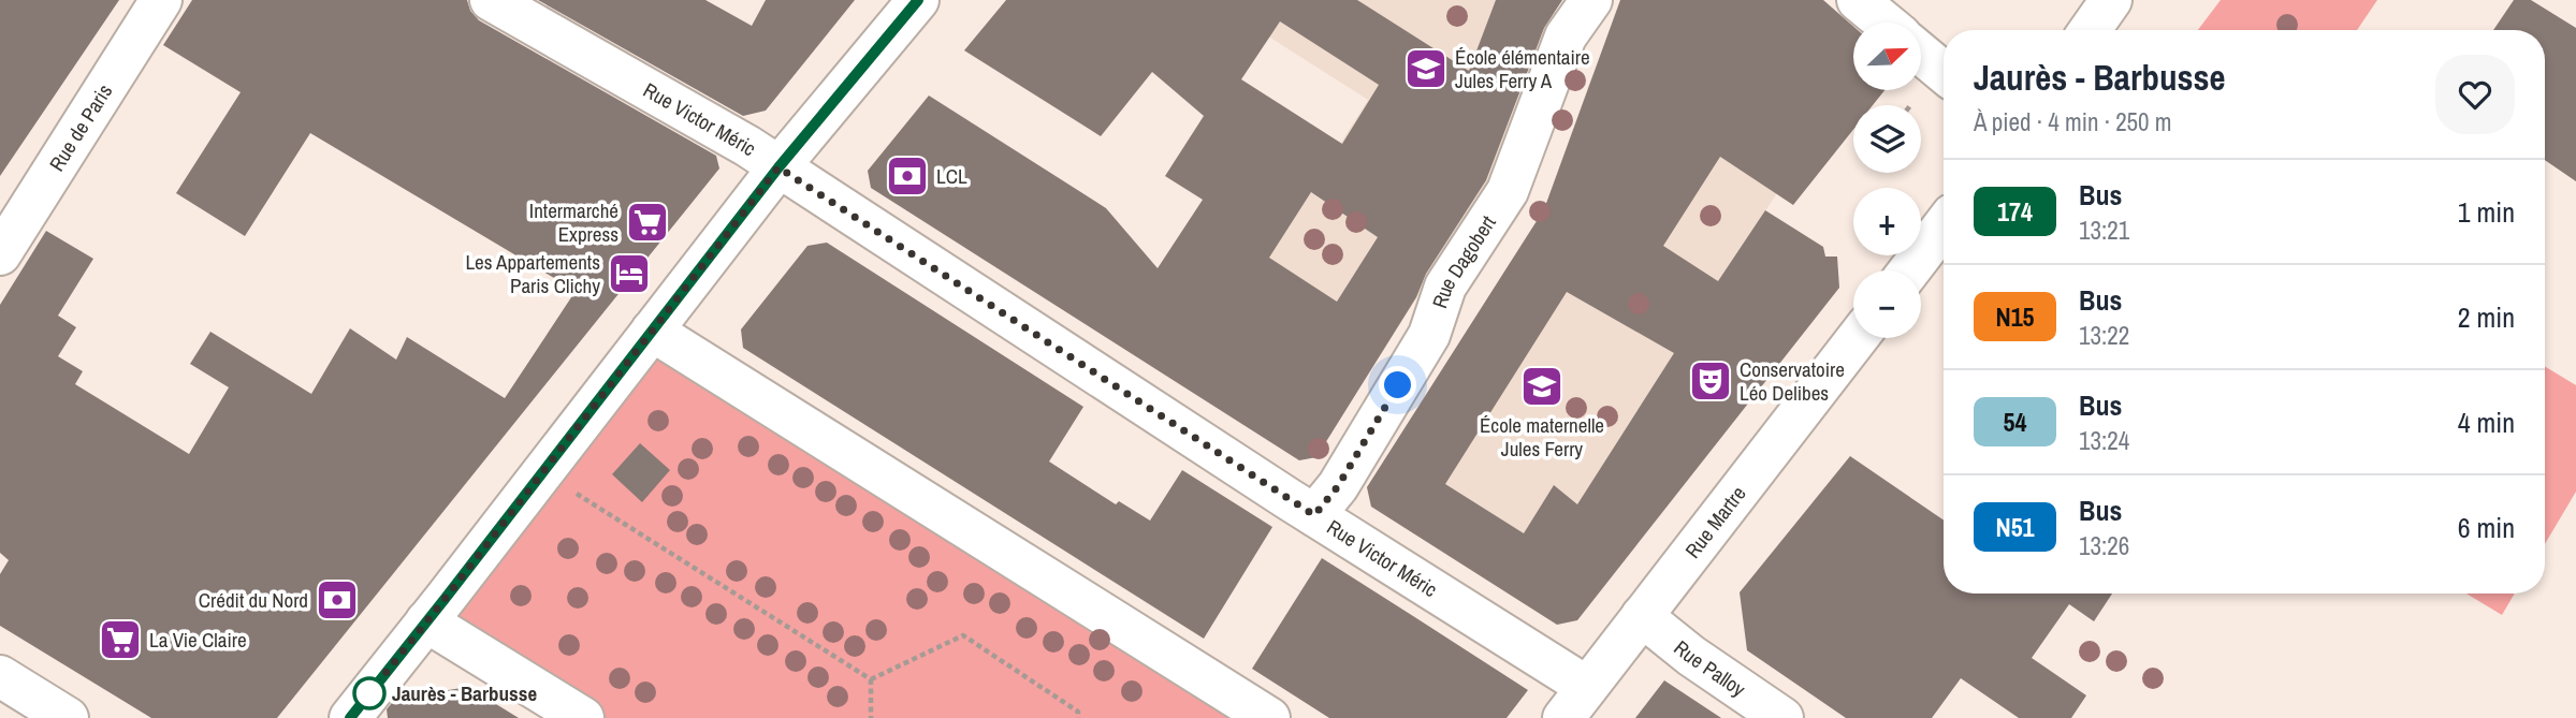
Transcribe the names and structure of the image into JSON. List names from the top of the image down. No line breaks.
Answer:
{"streets":{"street":["Rue Victor Méric","Rue de Paris","Rue Dagobert","Rue Martre","Rue Palloy"]},"crossings":[["Rue Victor Méric","Rue Dagobert"],["Rue Victor Méric","Rue Martre"],["Rue Martre","Rue Palloy"]],"places":{"school or university":["École élémentaire Jules Ferry A","École maternelle Jules Ferry"],"bank":["LCL","Crédit du Nord"],"supermarket":["Intermarché Express","La Vie Claire"],"hotel":["Les Appartements Paris Clichy"],"theatre":["Conservatoire Léo Delibes"],"other":["Jaurès - Barbusse"]},"lines":["bus line 174"],"north":"top right","page":{"map_buttons":["+","−"],"heading":["Jaurès - Barbusse","À pied · 4 min · 250 m"],"list":[{"mark":"174","name":"Bus","note":"13:21","value":"1 min"},{"mark":"N15","name":"Bus","note":"13:22","value":"2 min"},{"mark":"54","name":"Bus","note":"13:24","value":"4 min"},{"mark":"N51","name":"Bus","note":"13:26","value":"6 min"}]}}
